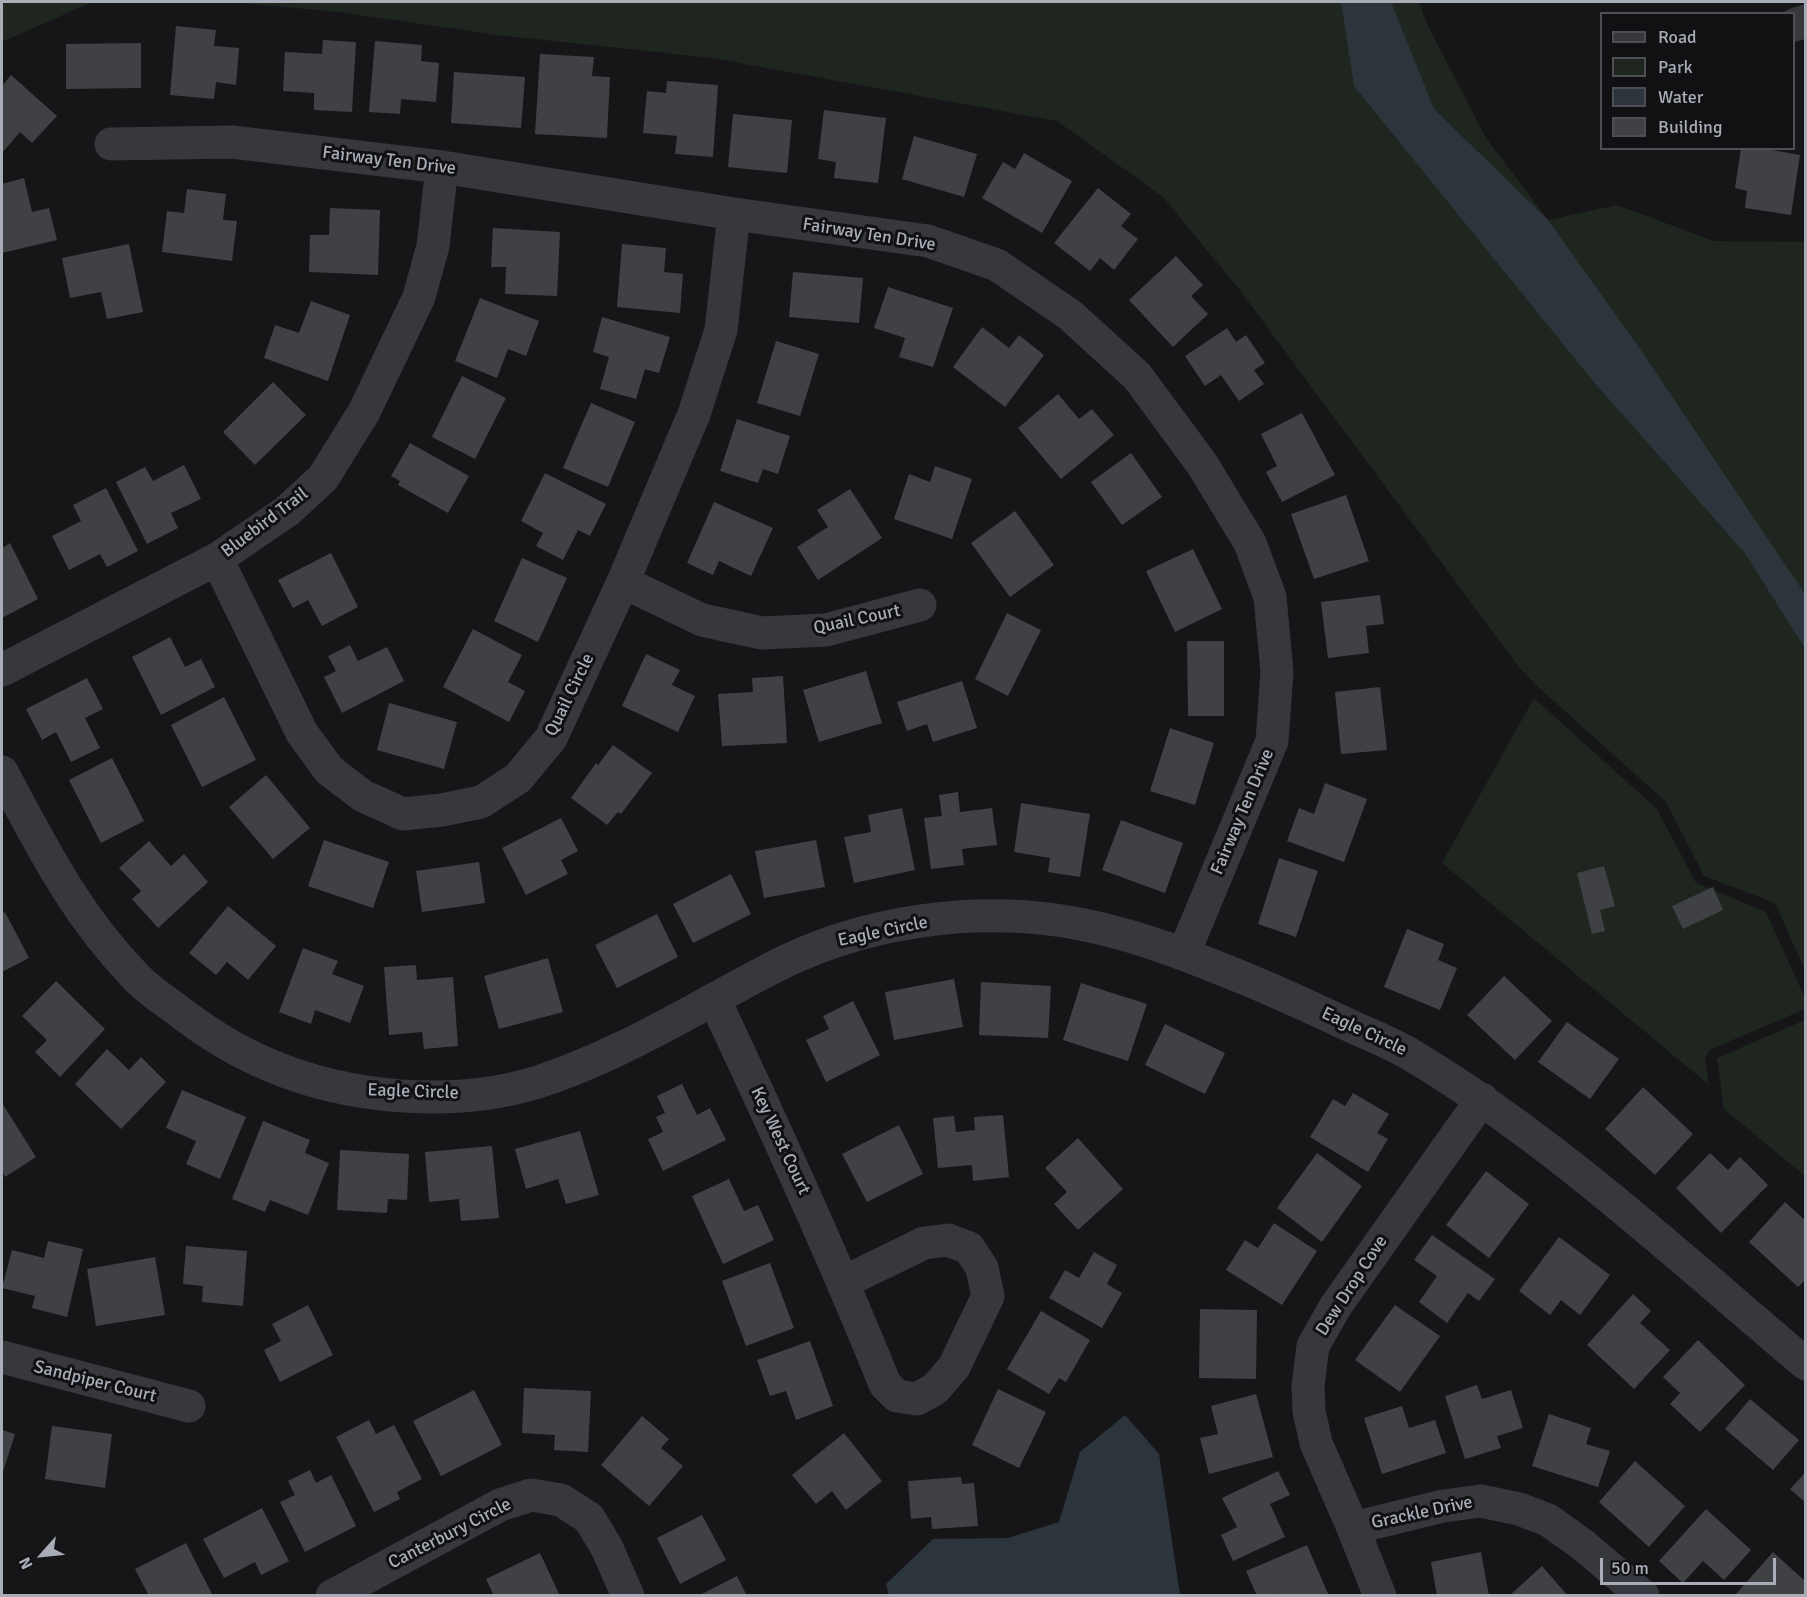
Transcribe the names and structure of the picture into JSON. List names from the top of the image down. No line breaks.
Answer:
{"streets":{"street":["Fairway Ten Drive","Bluebird Trail","Quail Court","Quail Circle","Eagle Circle","Key West Court","Dew Drop Cove","Sandpiper Court","Grackle Drive","Canterbury Circle"]},"crossings":[["Fairway Ten Drive","Bluebird Trail"],["Fairway Ten Drive","Quail Circle"],["Fairway Ten Drive","Eagle Circle"],["Bluebird Trail","Quail Circle"],["Quail Court","Quail Circle"],["Eagle Circle","Key West Court"],["Eagle Circle","Dew Drop Cove"],["Dew Drop Cove","Grackle Drive"]],"legend":["Road","Park","Water","Building"],"scale_bar":"50 m","north":"bottom left"}
